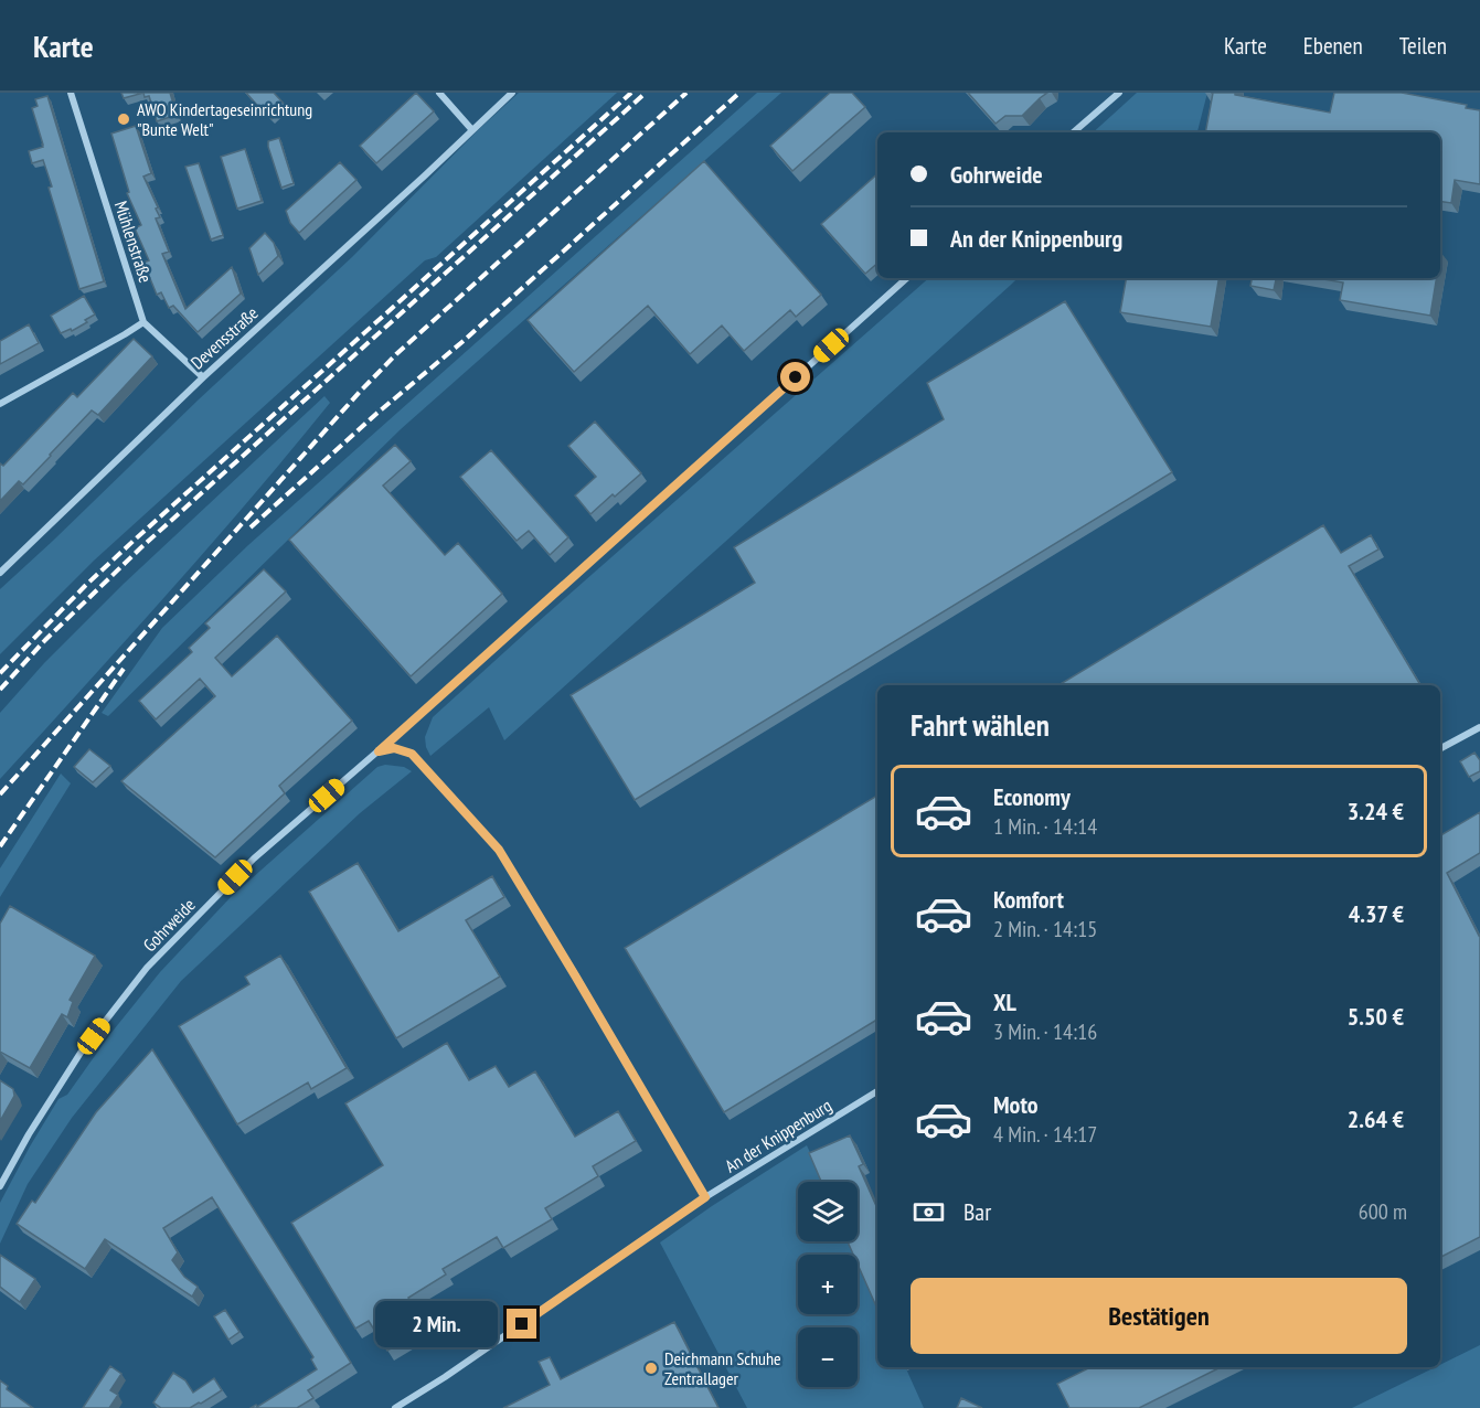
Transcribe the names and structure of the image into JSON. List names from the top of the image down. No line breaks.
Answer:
{"streets":{"street":["Mühlenstraße","Devensstraße","Gohrweide","An der Knippenburg"]},"crossings":[["Mühlenstraße","Devensstraße"]],"places":["AWO Kindertageseinrichtung \"Bunte Welt\"","Deichmann Schuhe Zentrallager"],"page":{"header":"Karte","nav":["Karte","Ebenen","Teilen"],"banner":["Gohrweide","An der Knippenburg"],"heading":"Fahrt wählen","list":[{"name":"Economy","note":"1 Min. · 14:14","value":"3.24 €"},{"name":"Komfort","note":"2 Min. · 14:15","value":"4.37 €"},{"name":"XL","note":"3 Min. · 14:16","value":"5.50 €"},{"name":"Moto","note":"4 Min. · 14:17","value":"2.64 €"}],"pay":["Bar","600 m"],"map_buttons":["+","−"],"buttons":"Bestätigen","bubble":"2 Min."}}
